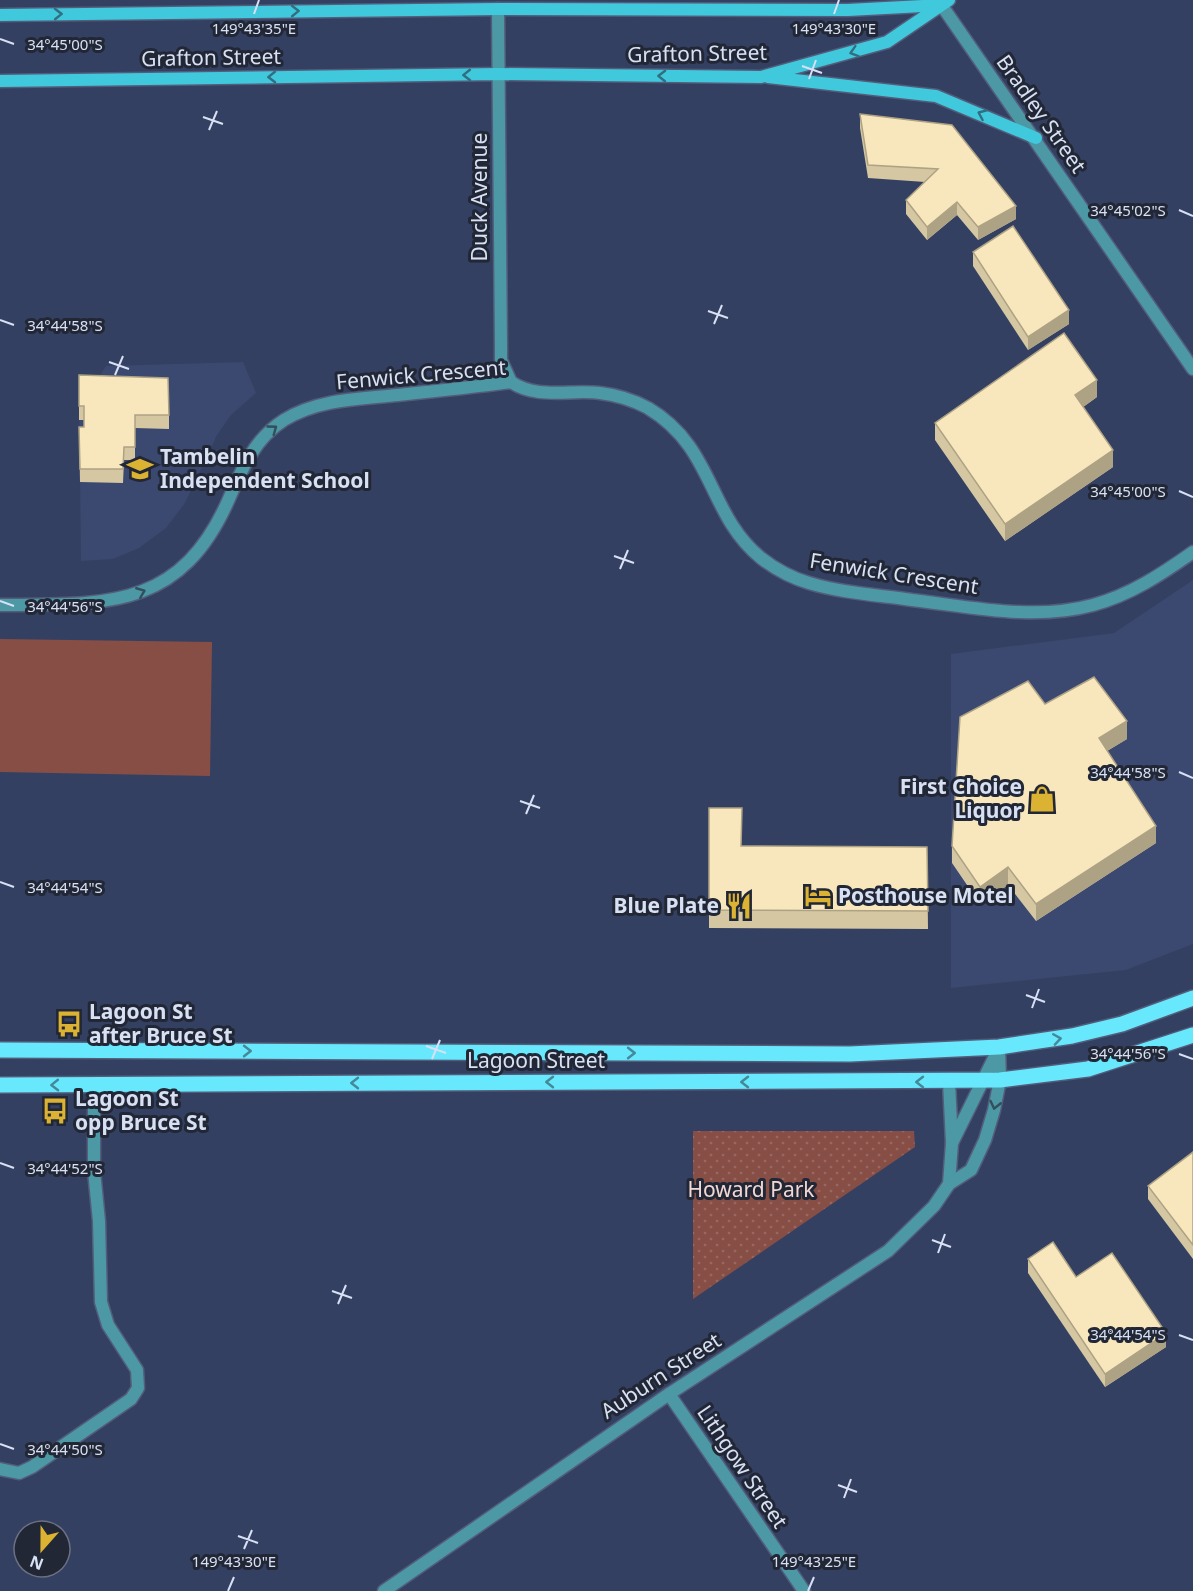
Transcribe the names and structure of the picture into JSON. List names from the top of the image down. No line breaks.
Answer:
{"streets":{"main road":["Lagoon Street"],"street":["Grafton Street","Bradley Street","Duck Avenue","Fenwick Crescent","Auburn Street","Lithgow Street"]},"crossings":[["Grafton Street","Bradley Street"],["Grafton Street","Duck Avenue"],["Duck Avenue","Fenwick Crescent"],["Lagoon Street","Auburn Street"],["Auburn Street","Lithgow Street"]],"one_way":["Fenwick Crescent"],"parks":["Howard Park"],"places":{"school or university":["Tambelin Independent School"],"shop":["First Choice Liquor"],"hotel":["Posthouse Motel"],"restaurant":["Blue Plate"],"bus stop":["Lagoon St after Bruce St","Lagoon St opp Bruce St"]},"north":"bottom","coordinates":["149°43'35\"E","149°43'30\"E","34°45'00\"S","34°45'02\"S","34°44'58\"S","34°44'56\"S","34°44'54\"S","34°44'52\"S","34°44'50\"S","149°43'25\"E"]}
